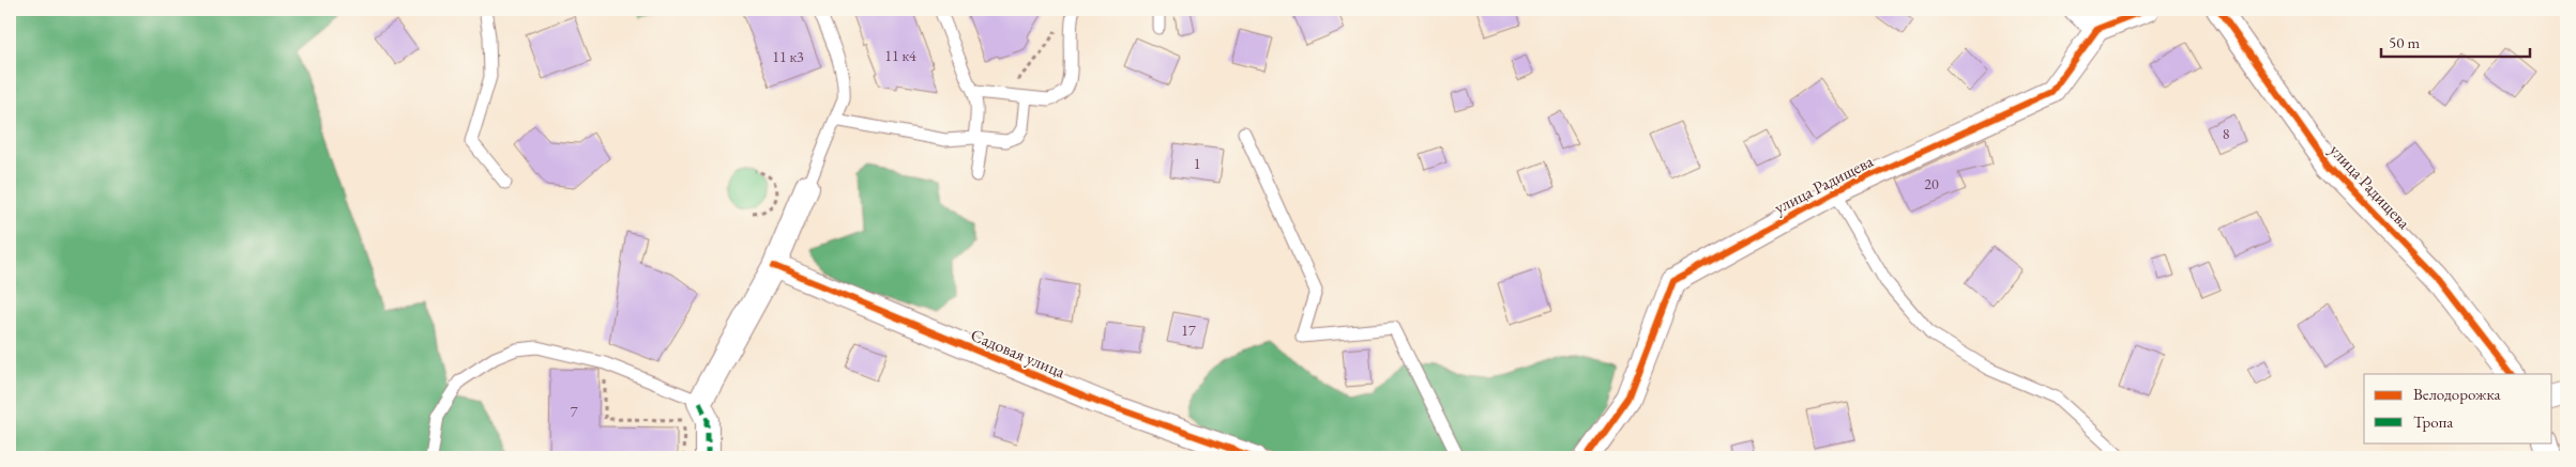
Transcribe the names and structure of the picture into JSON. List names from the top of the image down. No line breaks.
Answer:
{"streets":{"street":["улица Радищева","Садовая улица"]},"house_numbers":["11 к4","11 к3","8","1","20","17","7"],"legend":["Велодорожка","Тропа"],"scale_bar":"50 m"}
